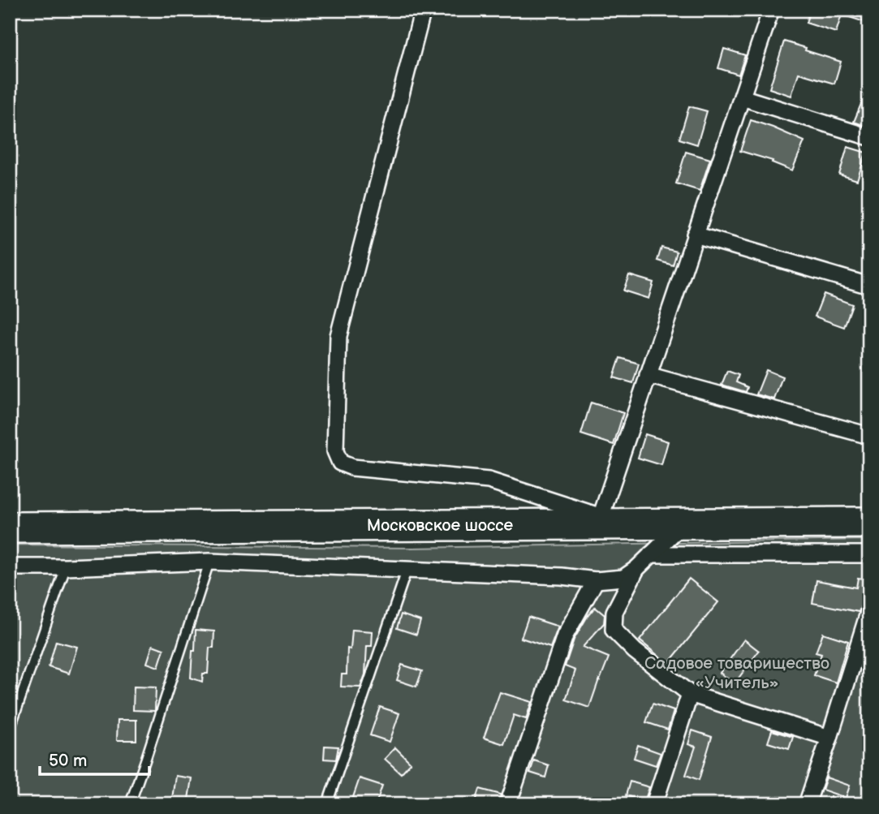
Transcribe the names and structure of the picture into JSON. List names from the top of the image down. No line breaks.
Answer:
{"streets":{"highway":["Московское шоссе"]},"parks":["Садовое товарищество «Учитель»"],"scale_bar":"50 m"}
